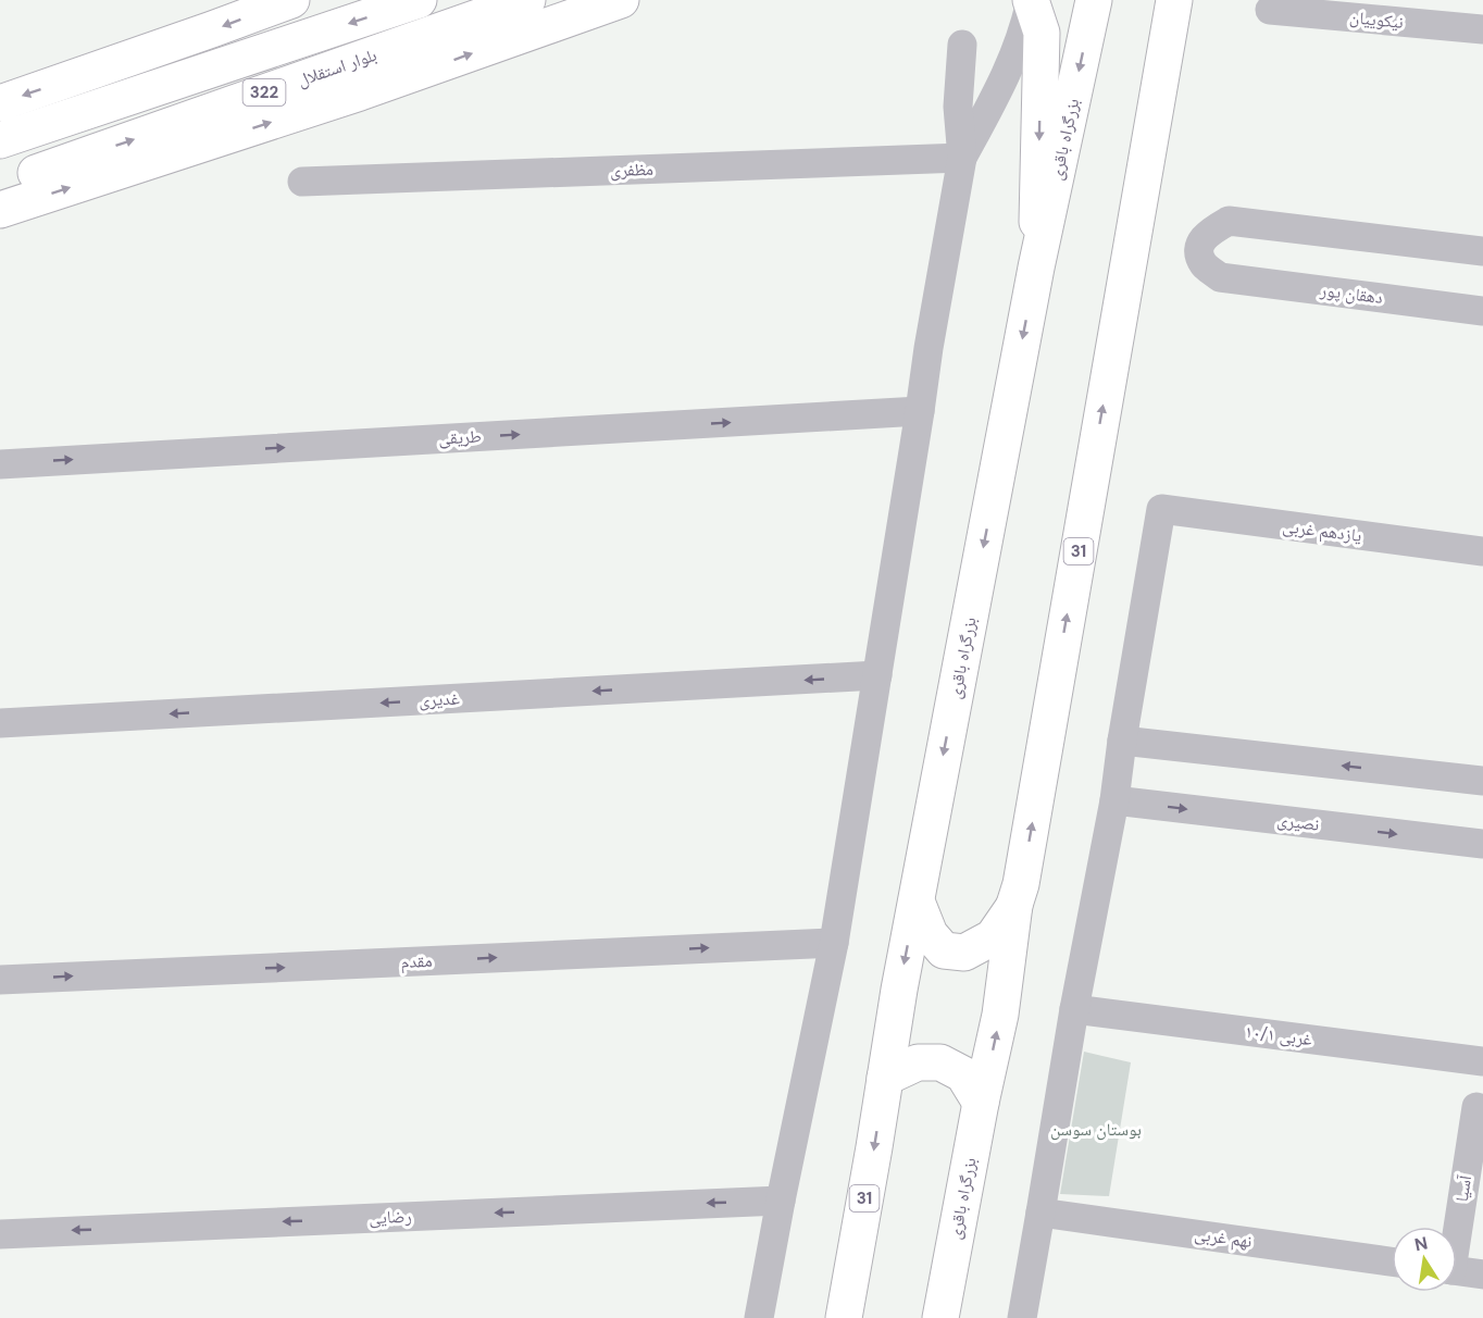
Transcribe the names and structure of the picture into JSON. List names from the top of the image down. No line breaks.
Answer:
{"streets":{"main road":["بلوار استقلال","322","بزرگراه باقری","31"],"street":["نیکوییان","مظفری","دهقان پور","طریقی","یازدهم غربی","غدیری","نصیری","مقدم","۱۰/۱ غربی","آسیا","رضایی","نهم غربی"]},"one_way":["طریقی","غدیری","مقدم","رضایی"],"parks":["بوستان سوسن"],"north":"top"}
